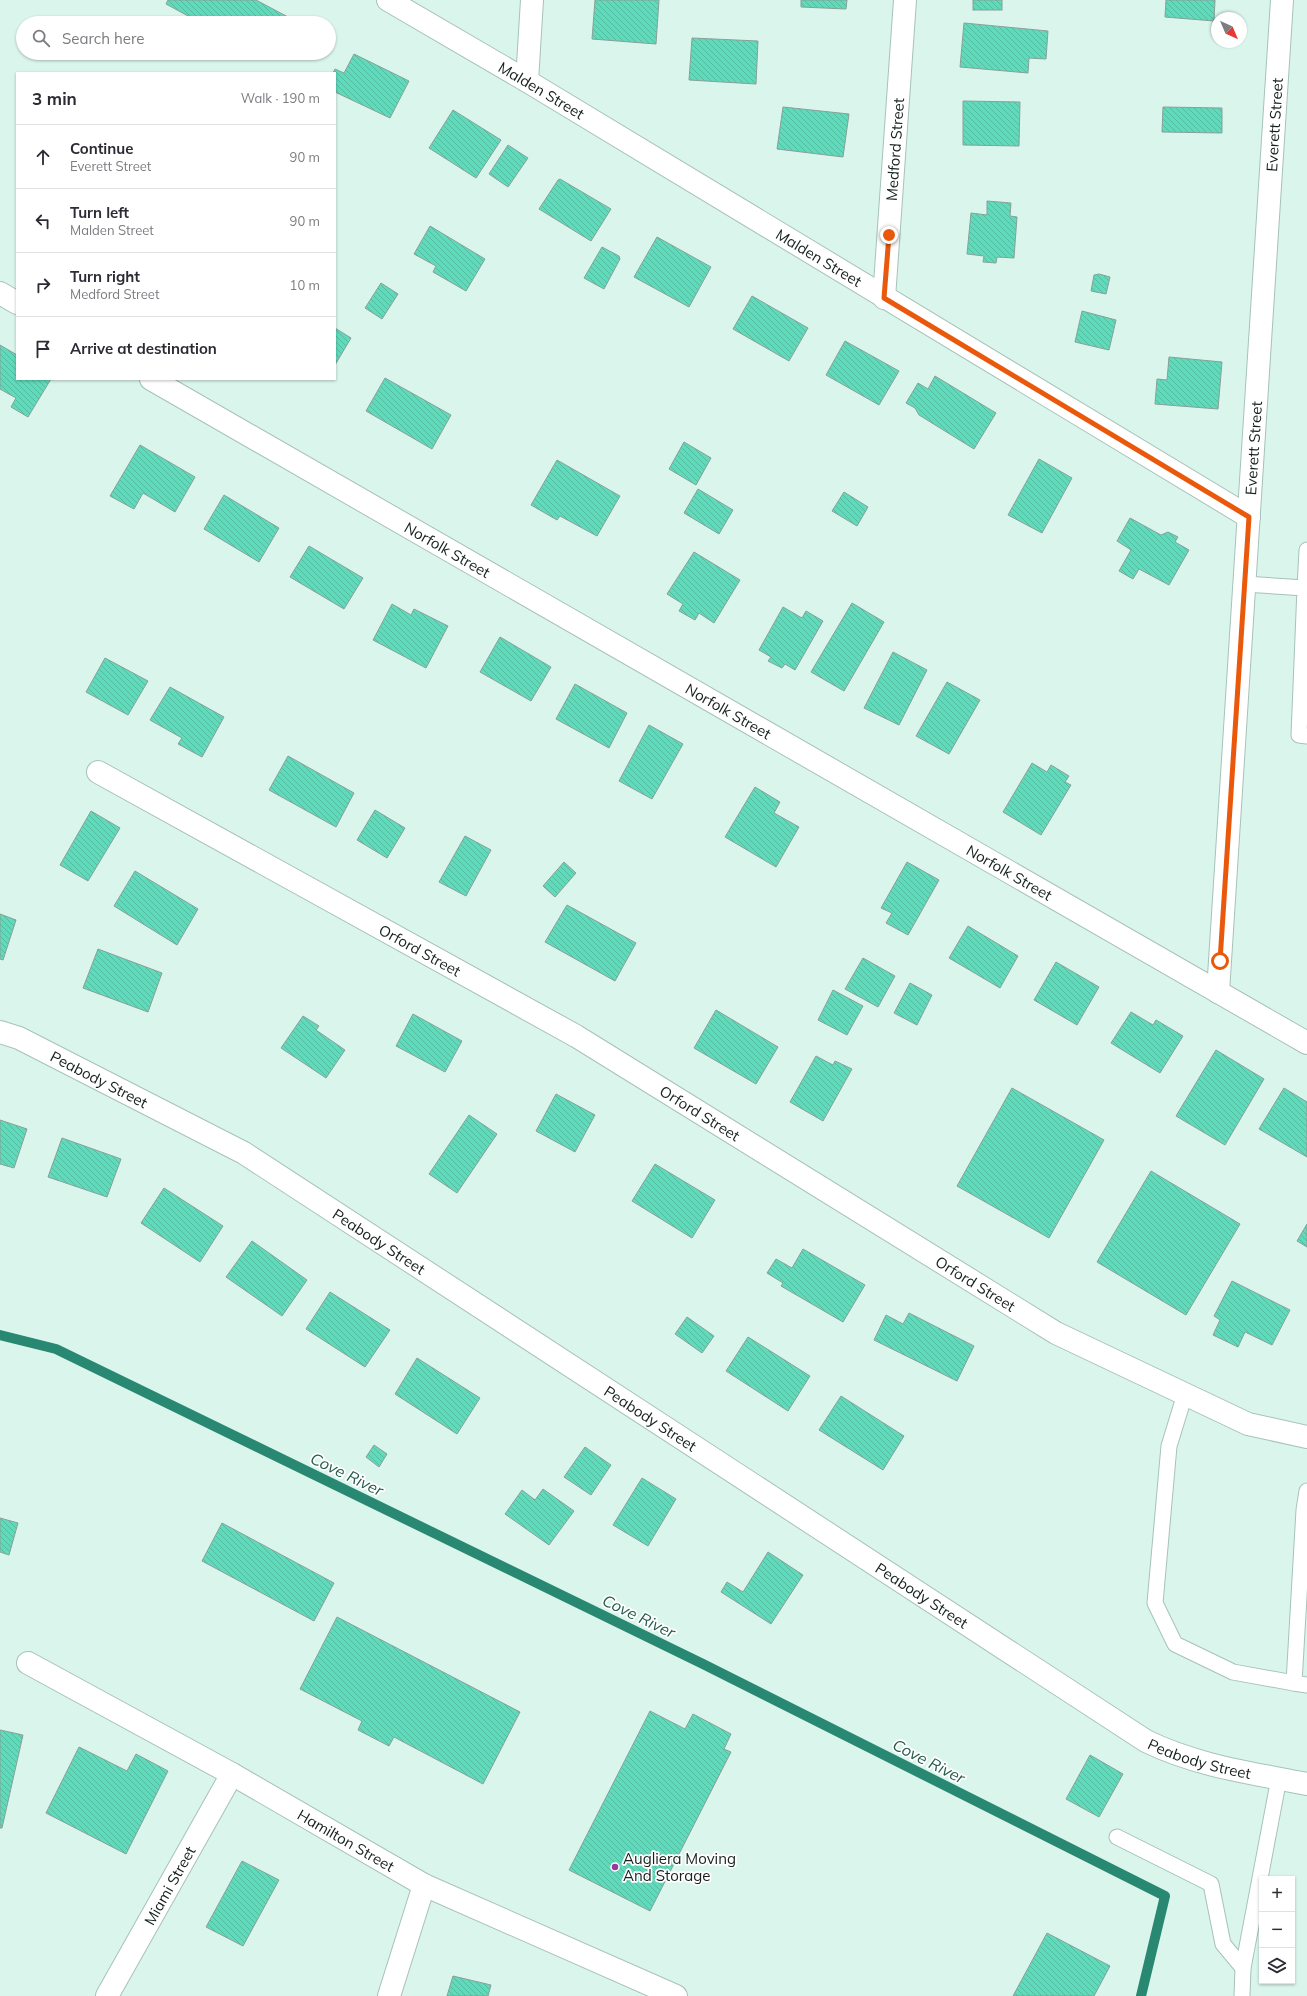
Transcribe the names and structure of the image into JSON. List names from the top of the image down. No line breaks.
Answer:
{"streets":{"street":["Malden Street","Everett Street","Medford Street","Norfolk Street","Orford Street","Peabody Street","Hamilton Street","Miami Street"]},"crossings":[["Malden Street","Everett Street"],["Malden Street","Medford Street"],["Everett Street","Norfolk Street"],["Hamilton Street","Miami Street"]],"water":["Cove River"],"places":["Augliera Moving And Storage"],"north":"bottom right","page":{"search":"Search here","heading":["3 min","Walk · 190 m"],"list":[["Continue","Everett Street","90 m"],["Turn left","Malden Street","90 m"],["Turn right","Medford Street","10 m"],"Arrive at destination"],"map_buttons":["+","−"]}}
